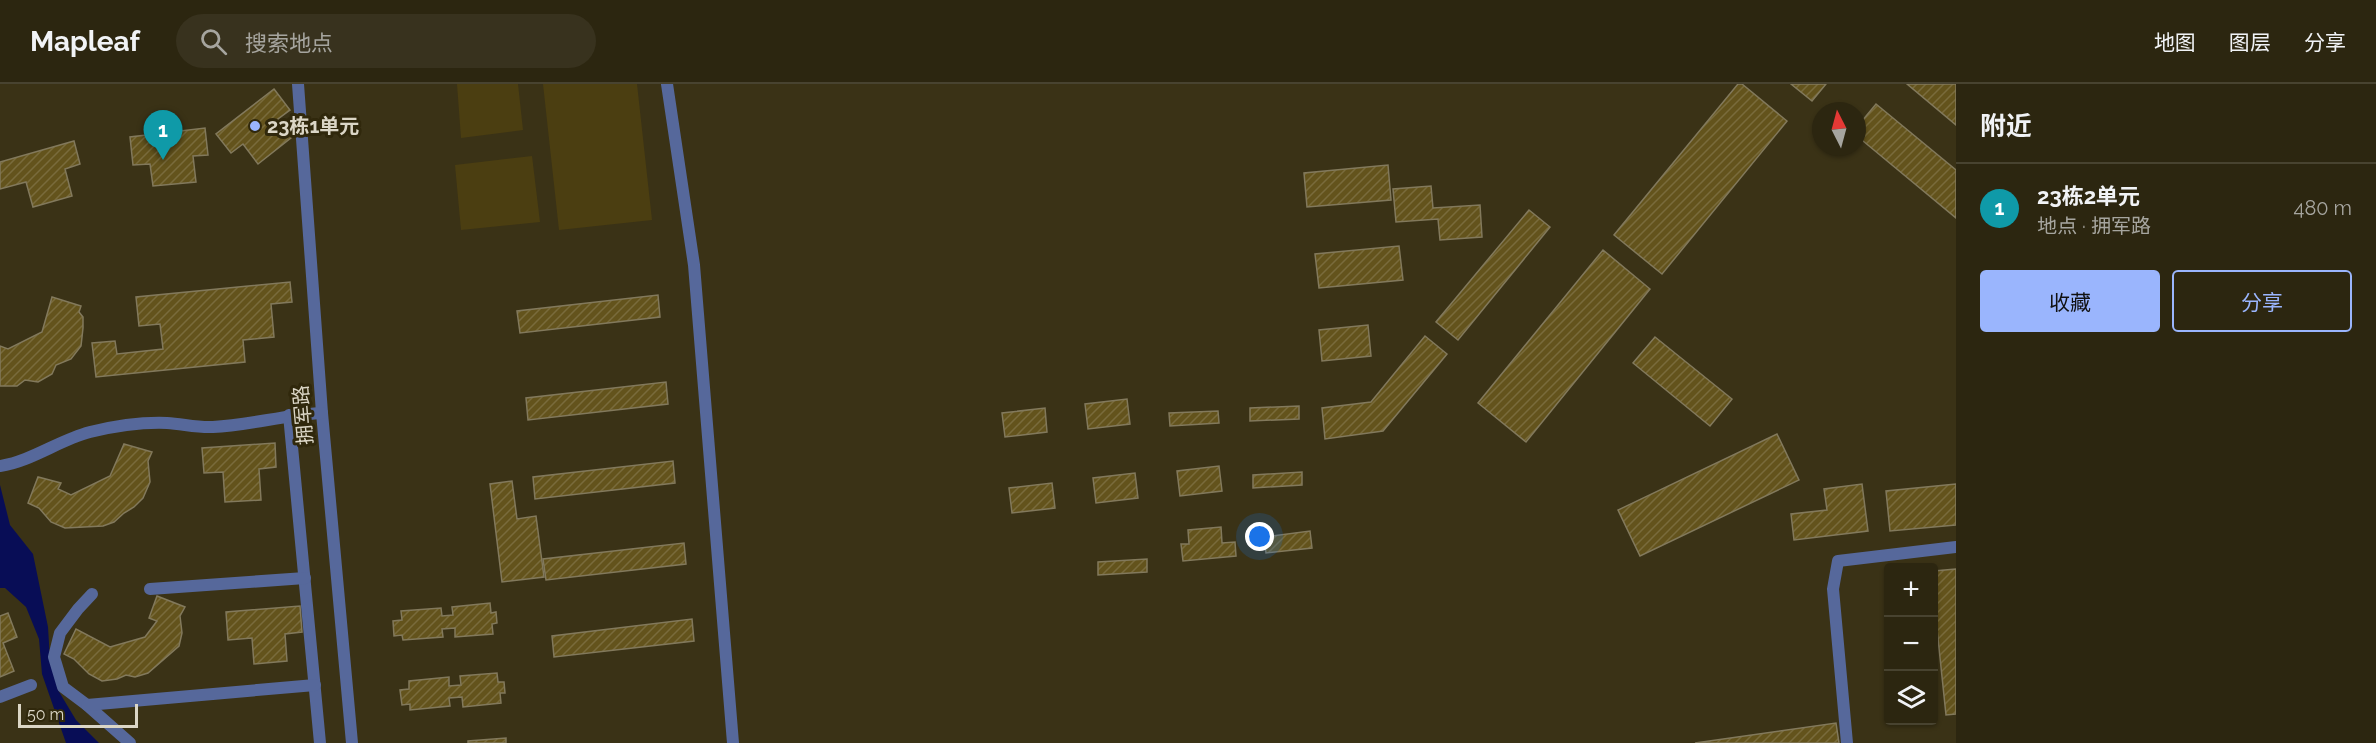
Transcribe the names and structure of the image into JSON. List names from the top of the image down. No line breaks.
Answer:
{"streets":{"street":["拥军路"]},"places":["23栋1单元"],"scale_bar":"50 m","north":"top","page":{"header":"Mapleaf","search":"搜索地点","nav":["地图","图层","分享"],"heading":"附近","pins":"1","list":[{"mark":"1","name":"23栋2单元","note":"地点 · 拥军路","value":"480 m"}],"buttons":["收藏","分享"],"map_buttons":["+","−"],"scale":"50 m"}}
